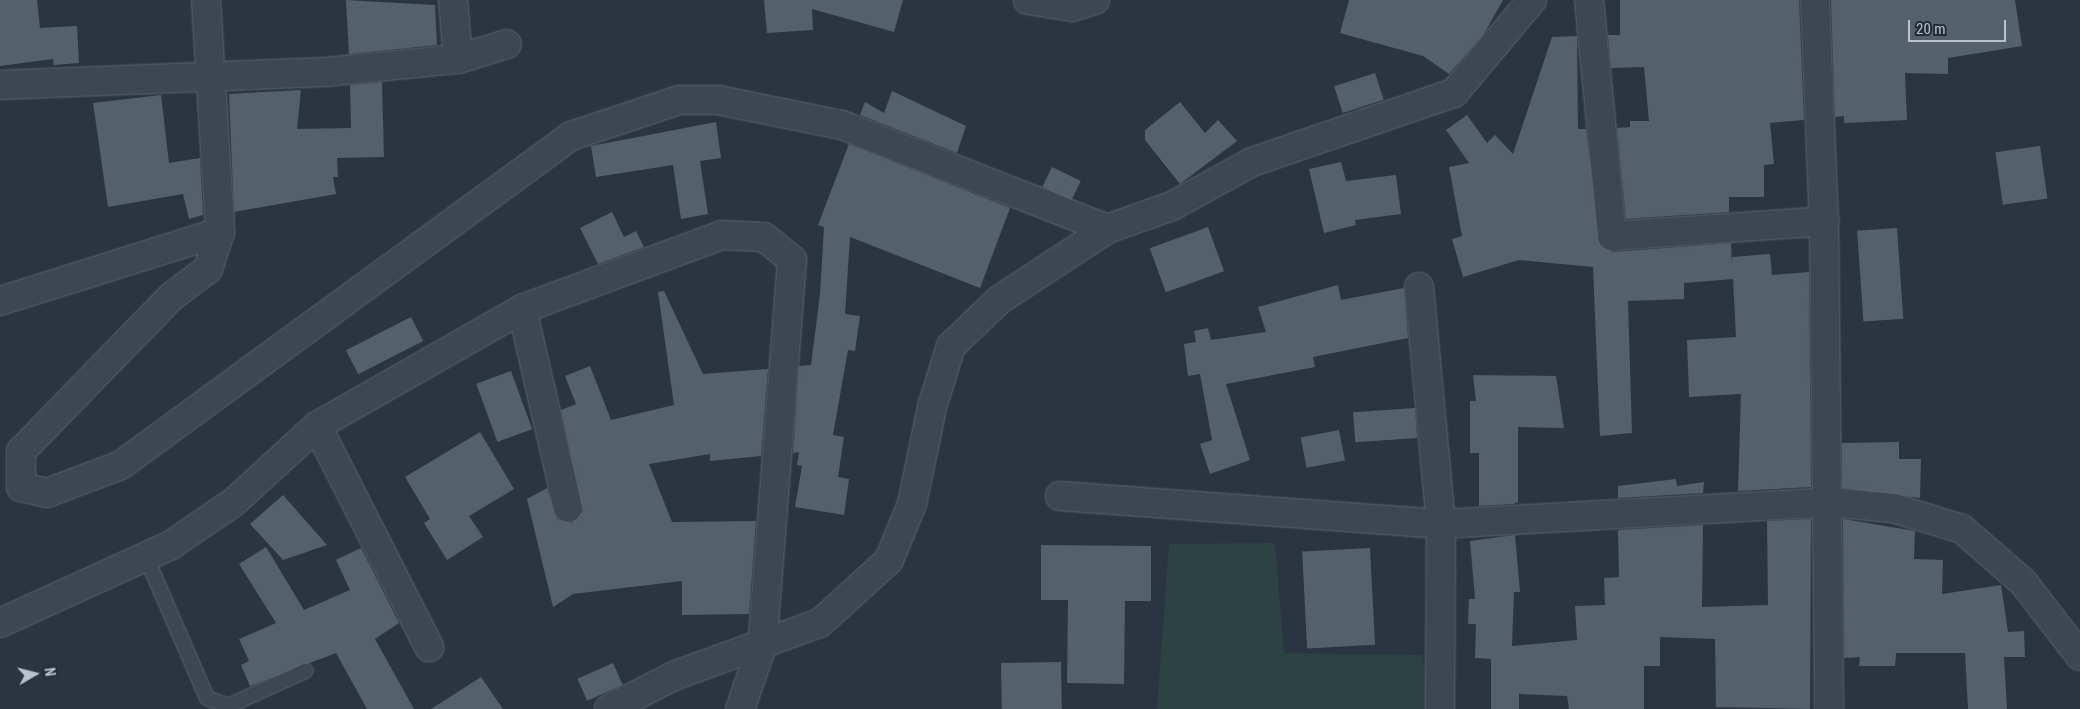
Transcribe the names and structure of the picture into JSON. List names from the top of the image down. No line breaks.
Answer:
{"scale_bar":"20 m","north":"right"}
